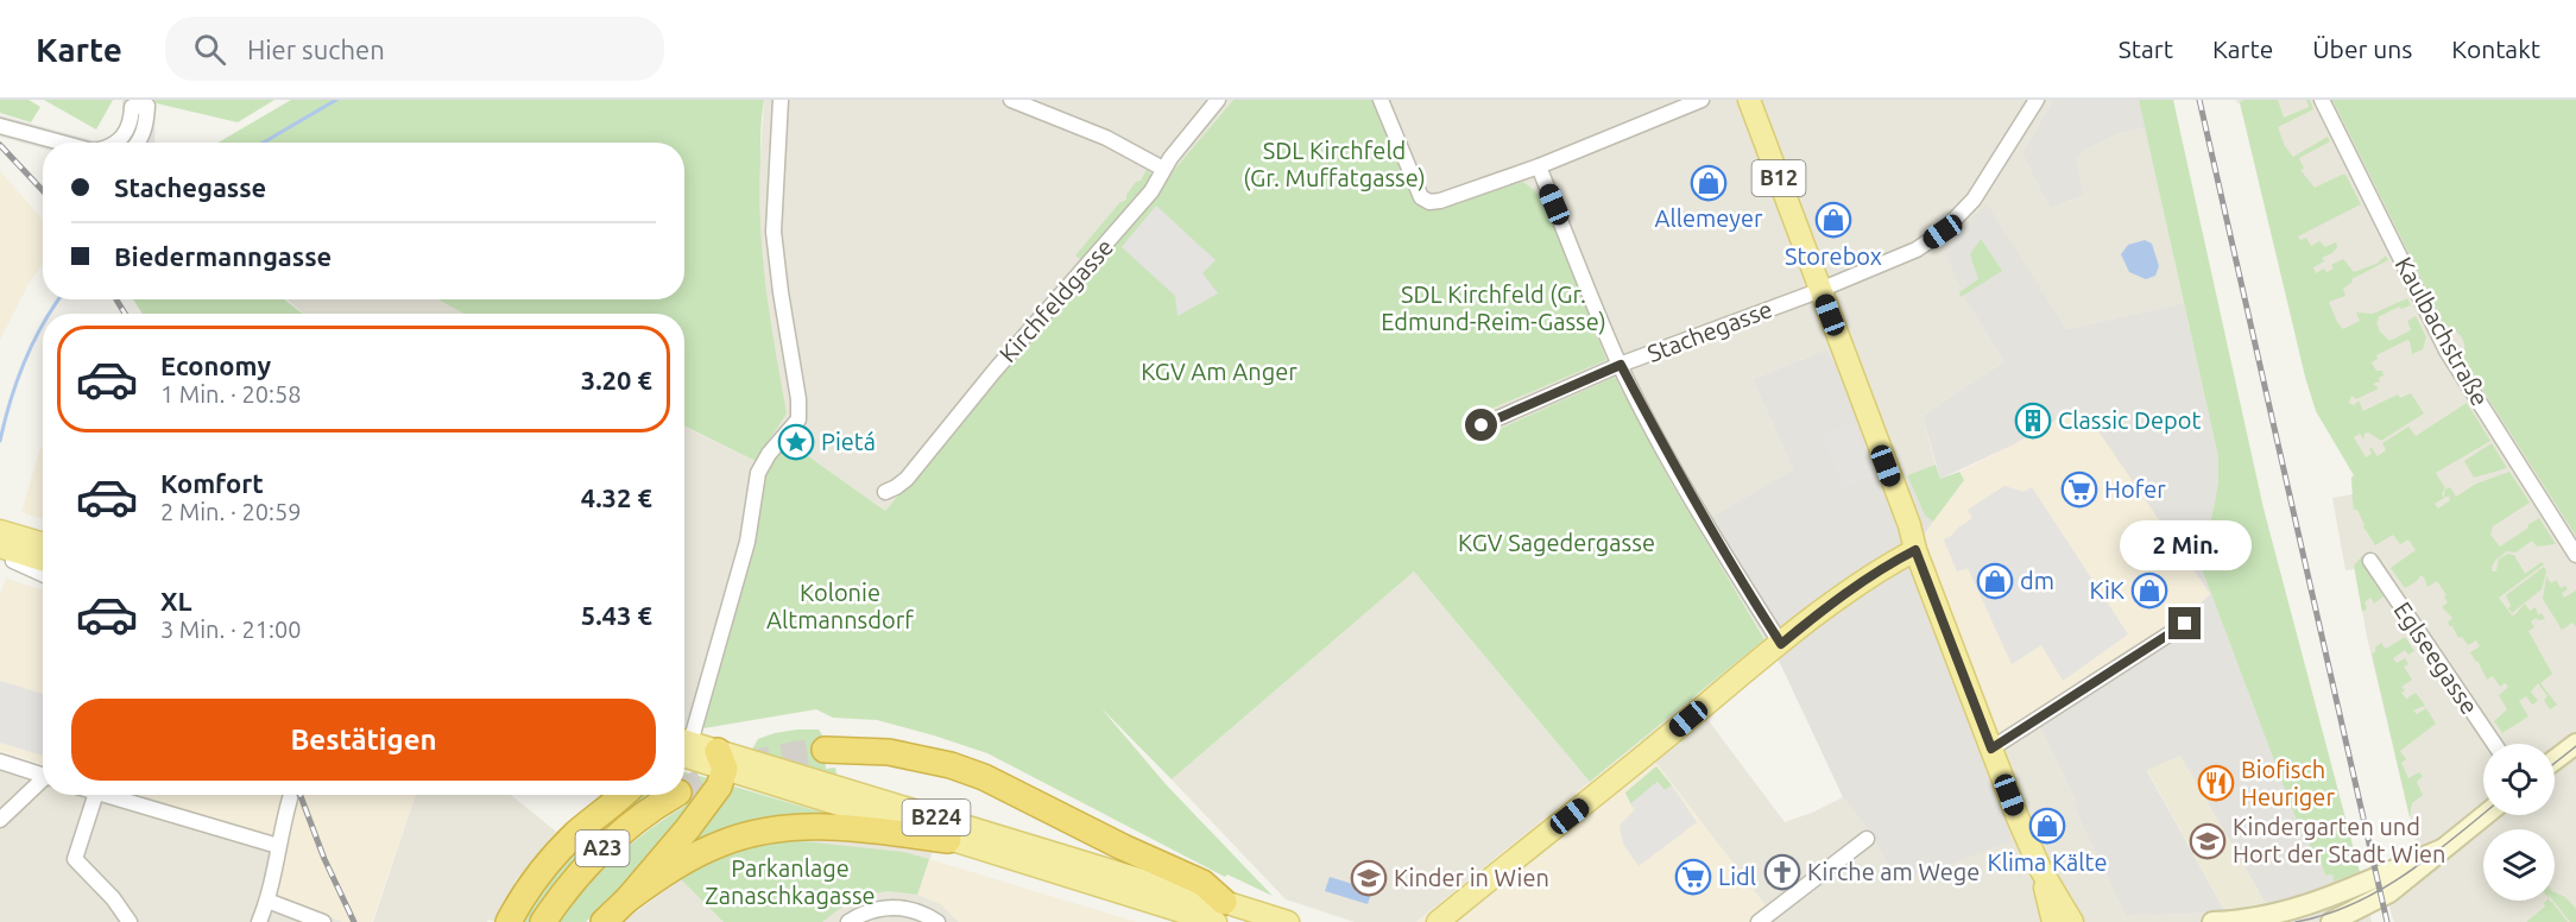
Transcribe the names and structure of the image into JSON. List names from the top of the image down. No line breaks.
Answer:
{"streets":{"highway":["A23"],"main road":["B12","B224"],"street":["Kirchfeldgasse","Stachegasse","Kaulbachstraße","Eglseegasse"]},"crossings":[["B12","Stachegasse"],["B224","A23"]],"parks":["SDL Kirchfeld (Gr. Muffatgasse)","SDL Kirchfeld (Gr. Edmund-Reim-Gasse)","KGV Am Anger","KGV Sagedergasse","Kolonie Altmannsdorf","Parkanlage Zanaschkagasse"],"places":{"shop":["Allemeyer","Storebox","dm","KiK","Klima Kälte"],"building":["Classic Depot"],"place":["Pietá"],"supermarket":["Hofer","Lidl"],"restaurant":["Biofisch Heuriger"],"school or university":["Kindergarten und Hort der Stadt Wien","Kinder in Wien"],"church":["Kirche am Wege"]},"page":{"header":"Karte","search":"Hier suchen","nav":["Start","Karte","Über uns","Kontakt"],"banner":["Stachegasse","Biedermanngasse"],"list":[{"name":"Economy","note":"1 Min. · 20:58","value":"3.20 €"},{"name":"Komfort","note":"2 Min. · 20:59","value":"4.32 €"},{"name":"XL","note":"3 Min. · 21:00","value":"5.43 €"}],"bubble":"2 Min.","buttons":"Bestätigen"}}
